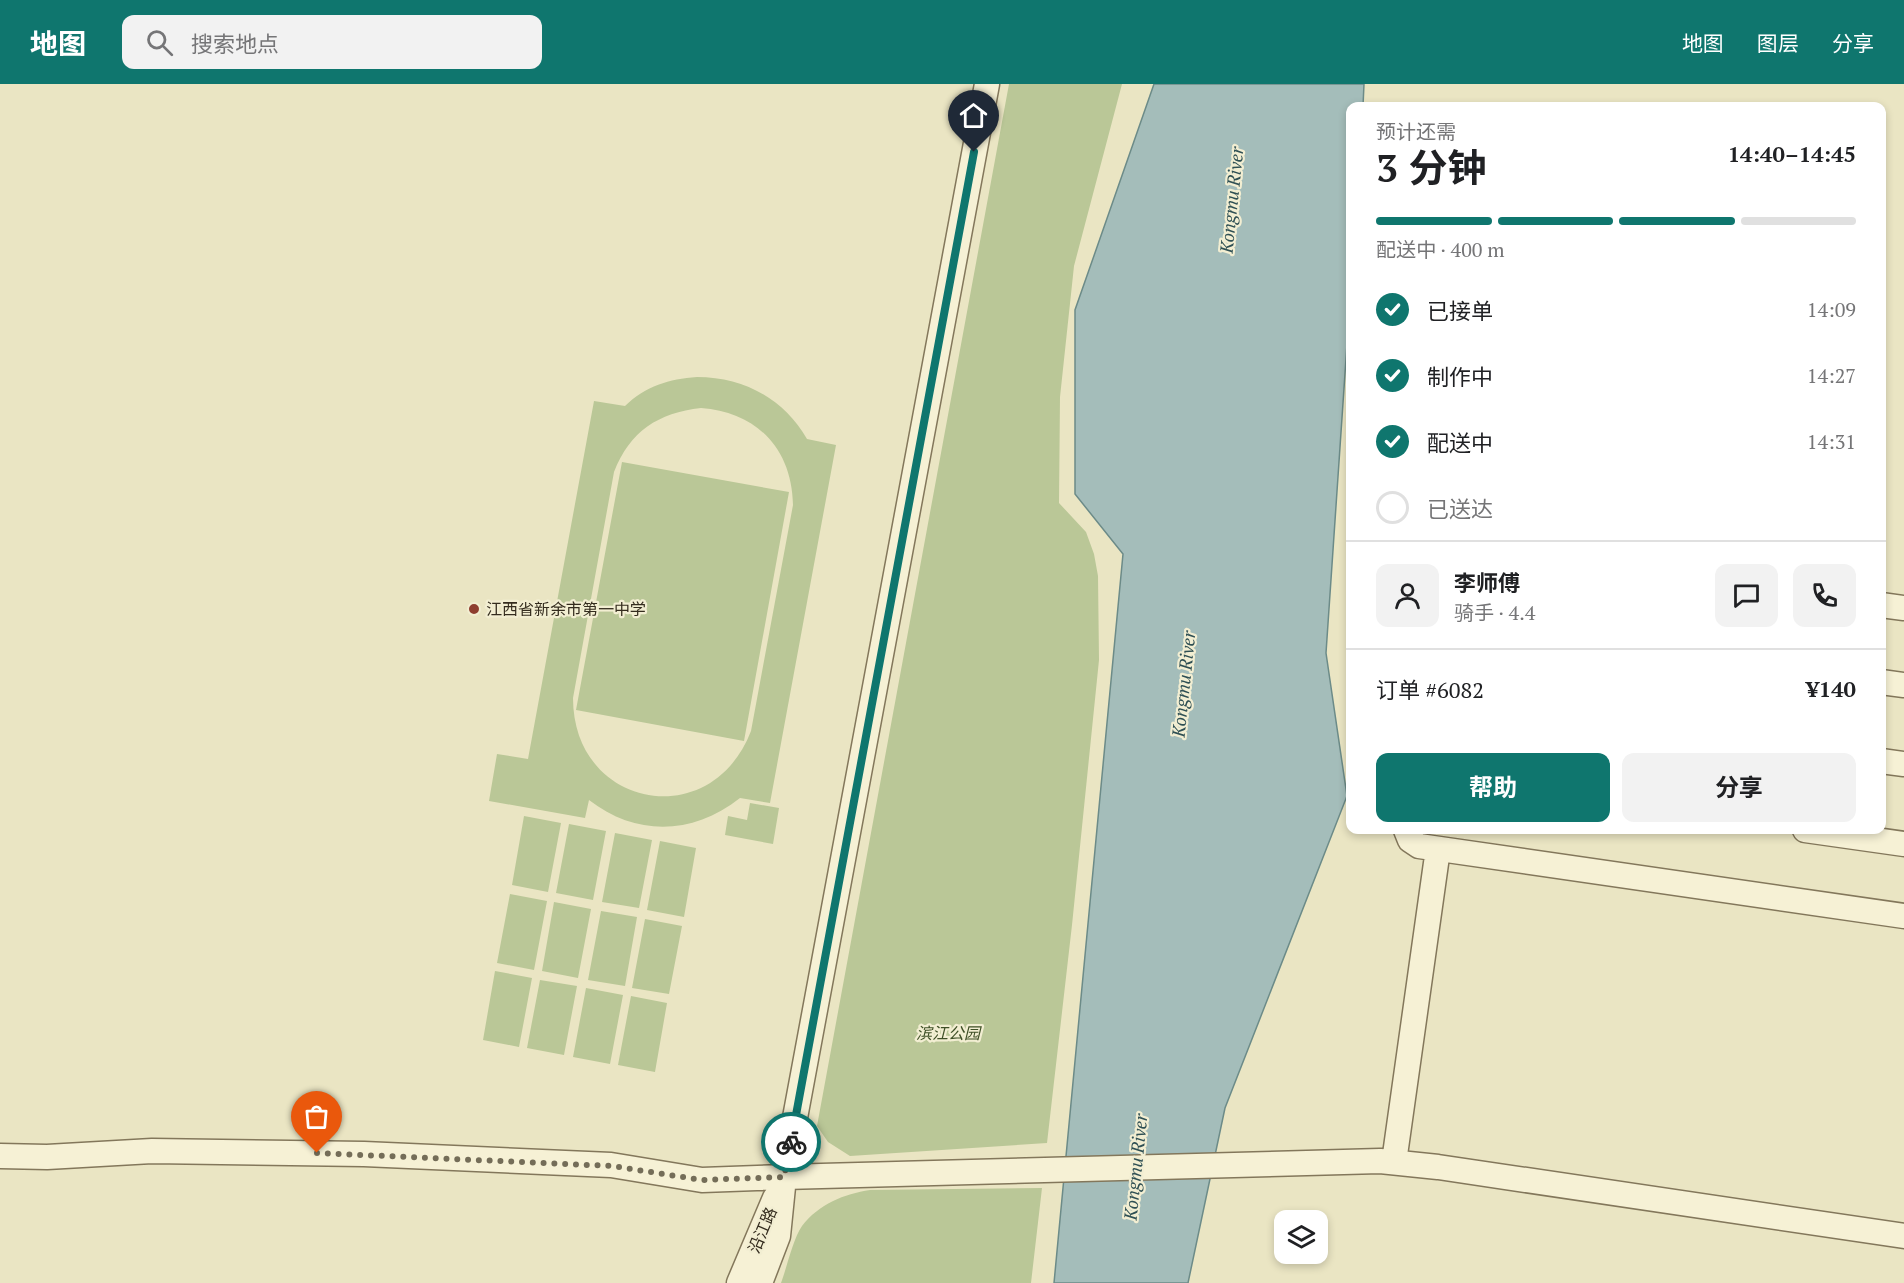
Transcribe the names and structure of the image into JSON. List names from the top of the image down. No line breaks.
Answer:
{"streets":{"street":["沿江路"]},"water":["Kongmu River"],"parks":["滨江公园"],"places":["江西省新余市第一中学"],"page":{"header":"地图","search":"搜索地点","nav":["地图","图层","分享"],"heading":["3 分钟","预计还需","14:40–14:45"],"panel":["李师傅","骑手 · 4.4","订单 #6082","¥140"],"bar":"配送中 · 400 m","list":[["已接单","14:09"],["制作中","14:27"],["配送中","14:31"],"已送达"],"buttons":["帮助","分享"]}}
